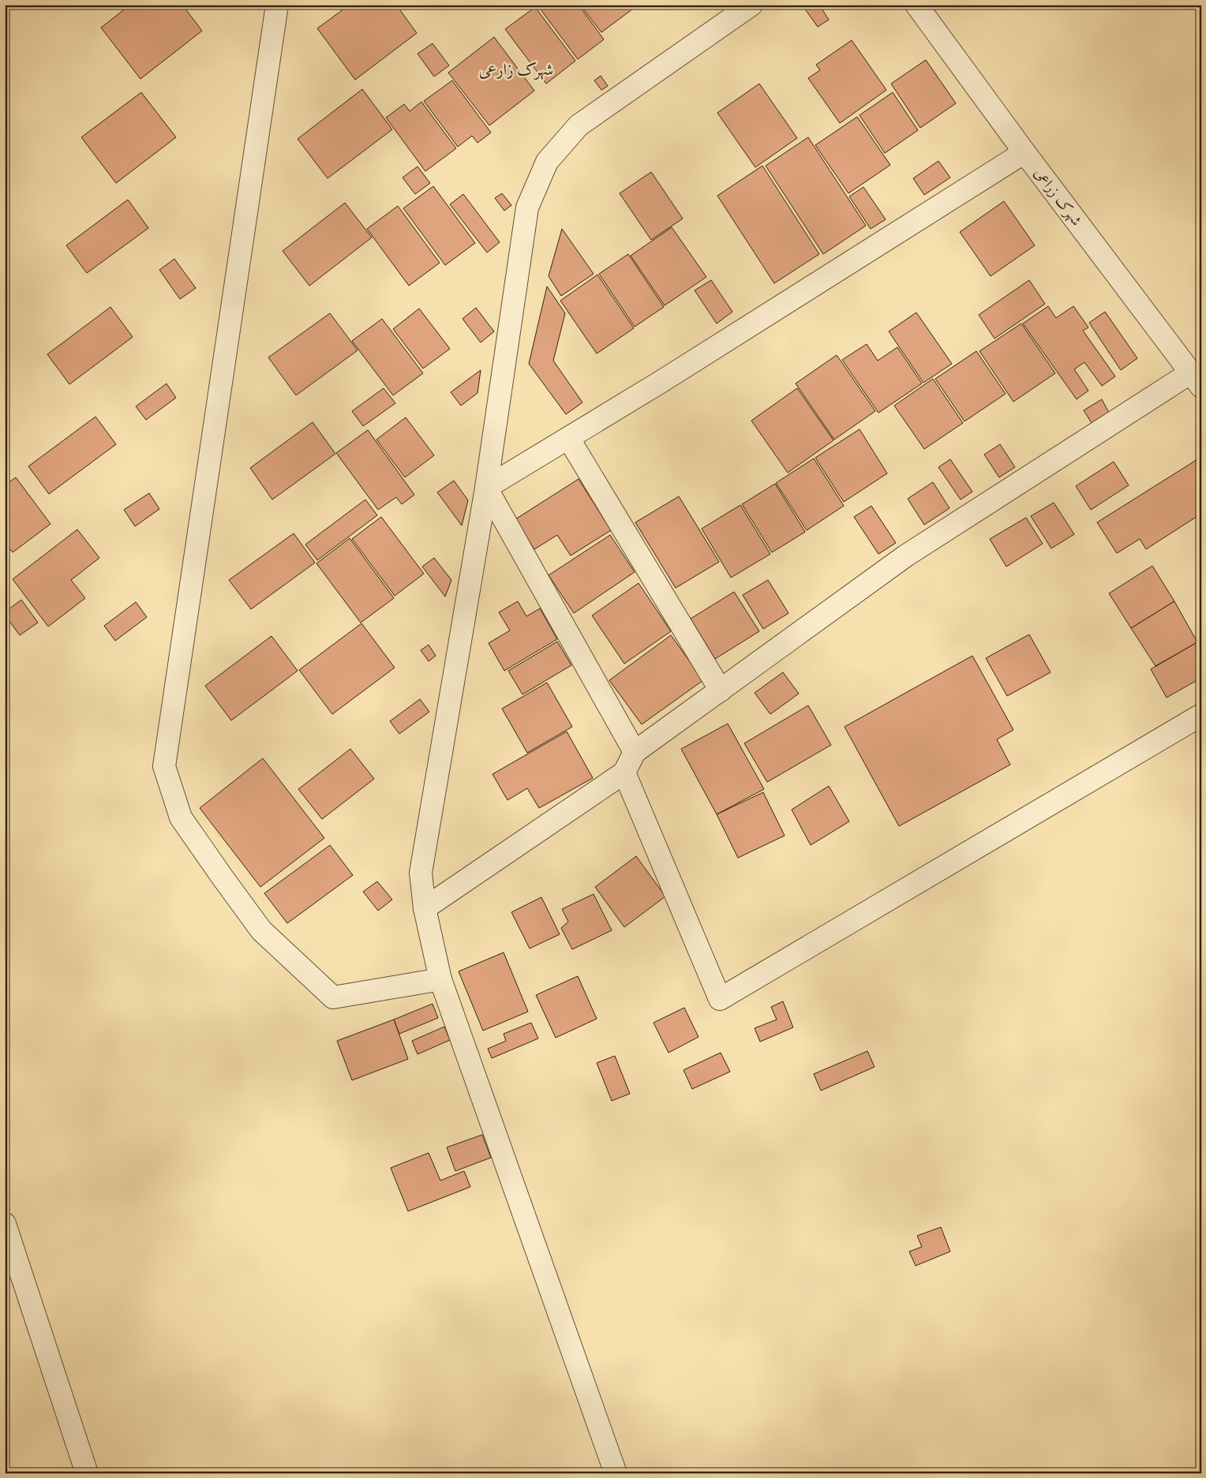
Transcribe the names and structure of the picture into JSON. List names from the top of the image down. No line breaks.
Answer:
{"streets":{"street":["شهرک زراعی"]},"districts":["شهرک زارعی"]}
